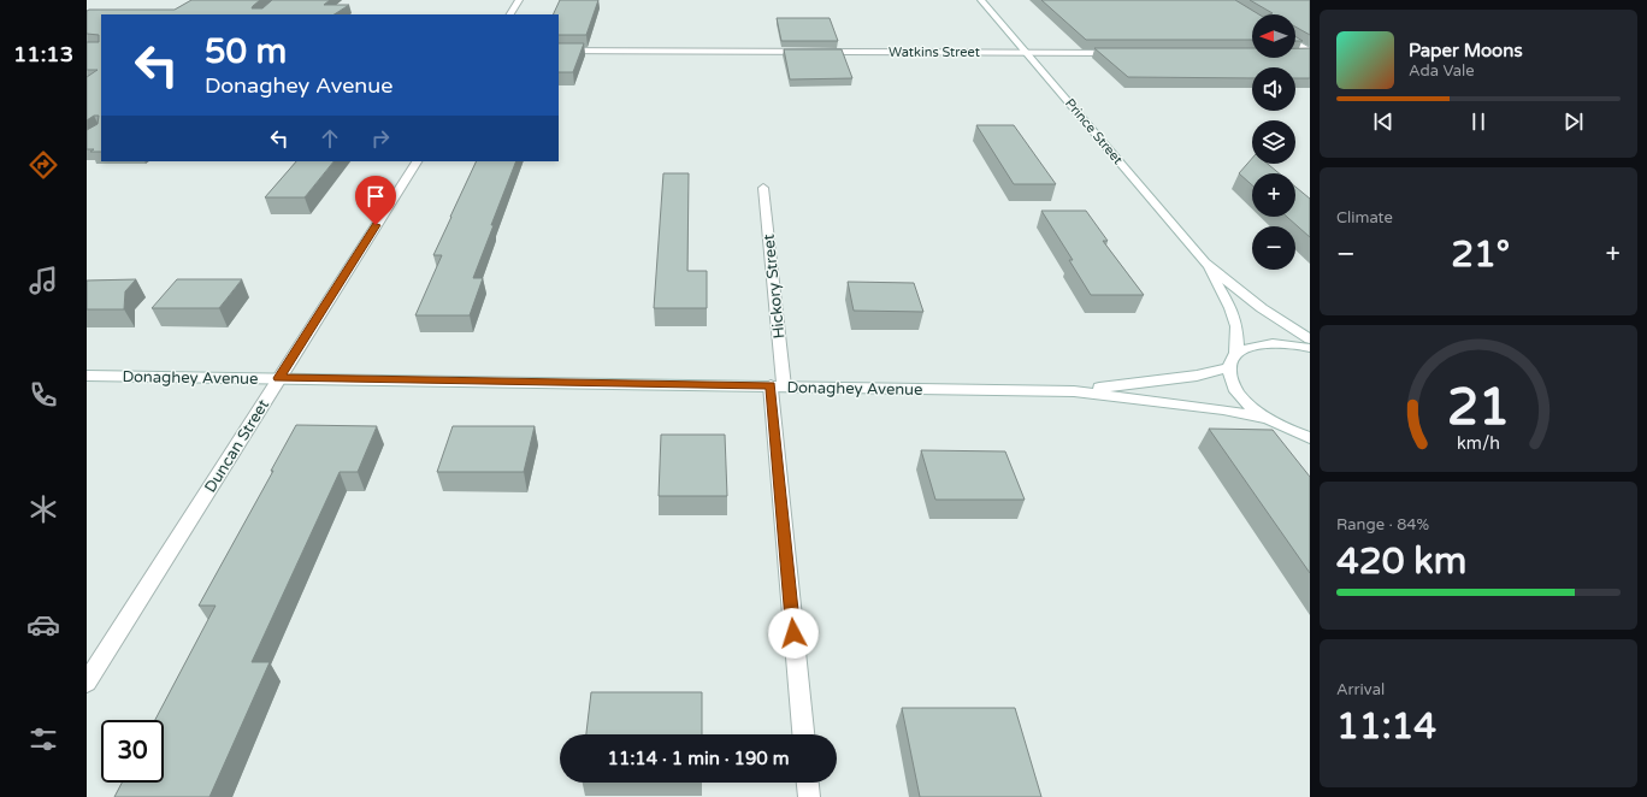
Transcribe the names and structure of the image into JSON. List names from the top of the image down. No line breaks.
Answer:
{"streets":{"street":["Watkins Street","Prince Street","Hickory Street","Donaghey Avenue","Duncan Street"]},"crossings":[["Watkins Street","Prince Street"],["Prince Street","Donaghey Avenue"],["Hickory Street","Donaghey Avenue"],["Donaghey Avenue","Duncan Street"]],"north":"left","page":{"tabs":"11:13","map_buttons":["+","−"],"turn":["50 m","Donaghey Avenue"],"song":["Paper Moons","Ada Vale"],"tile":["Climate",["Range · 84%","420 km"],["Arrival","11:14"]],"heat":["−","21°","+"],"limit":"30","trip":"11:14 · 1 min · 190 m","gauge":["21","km/h"]}}
